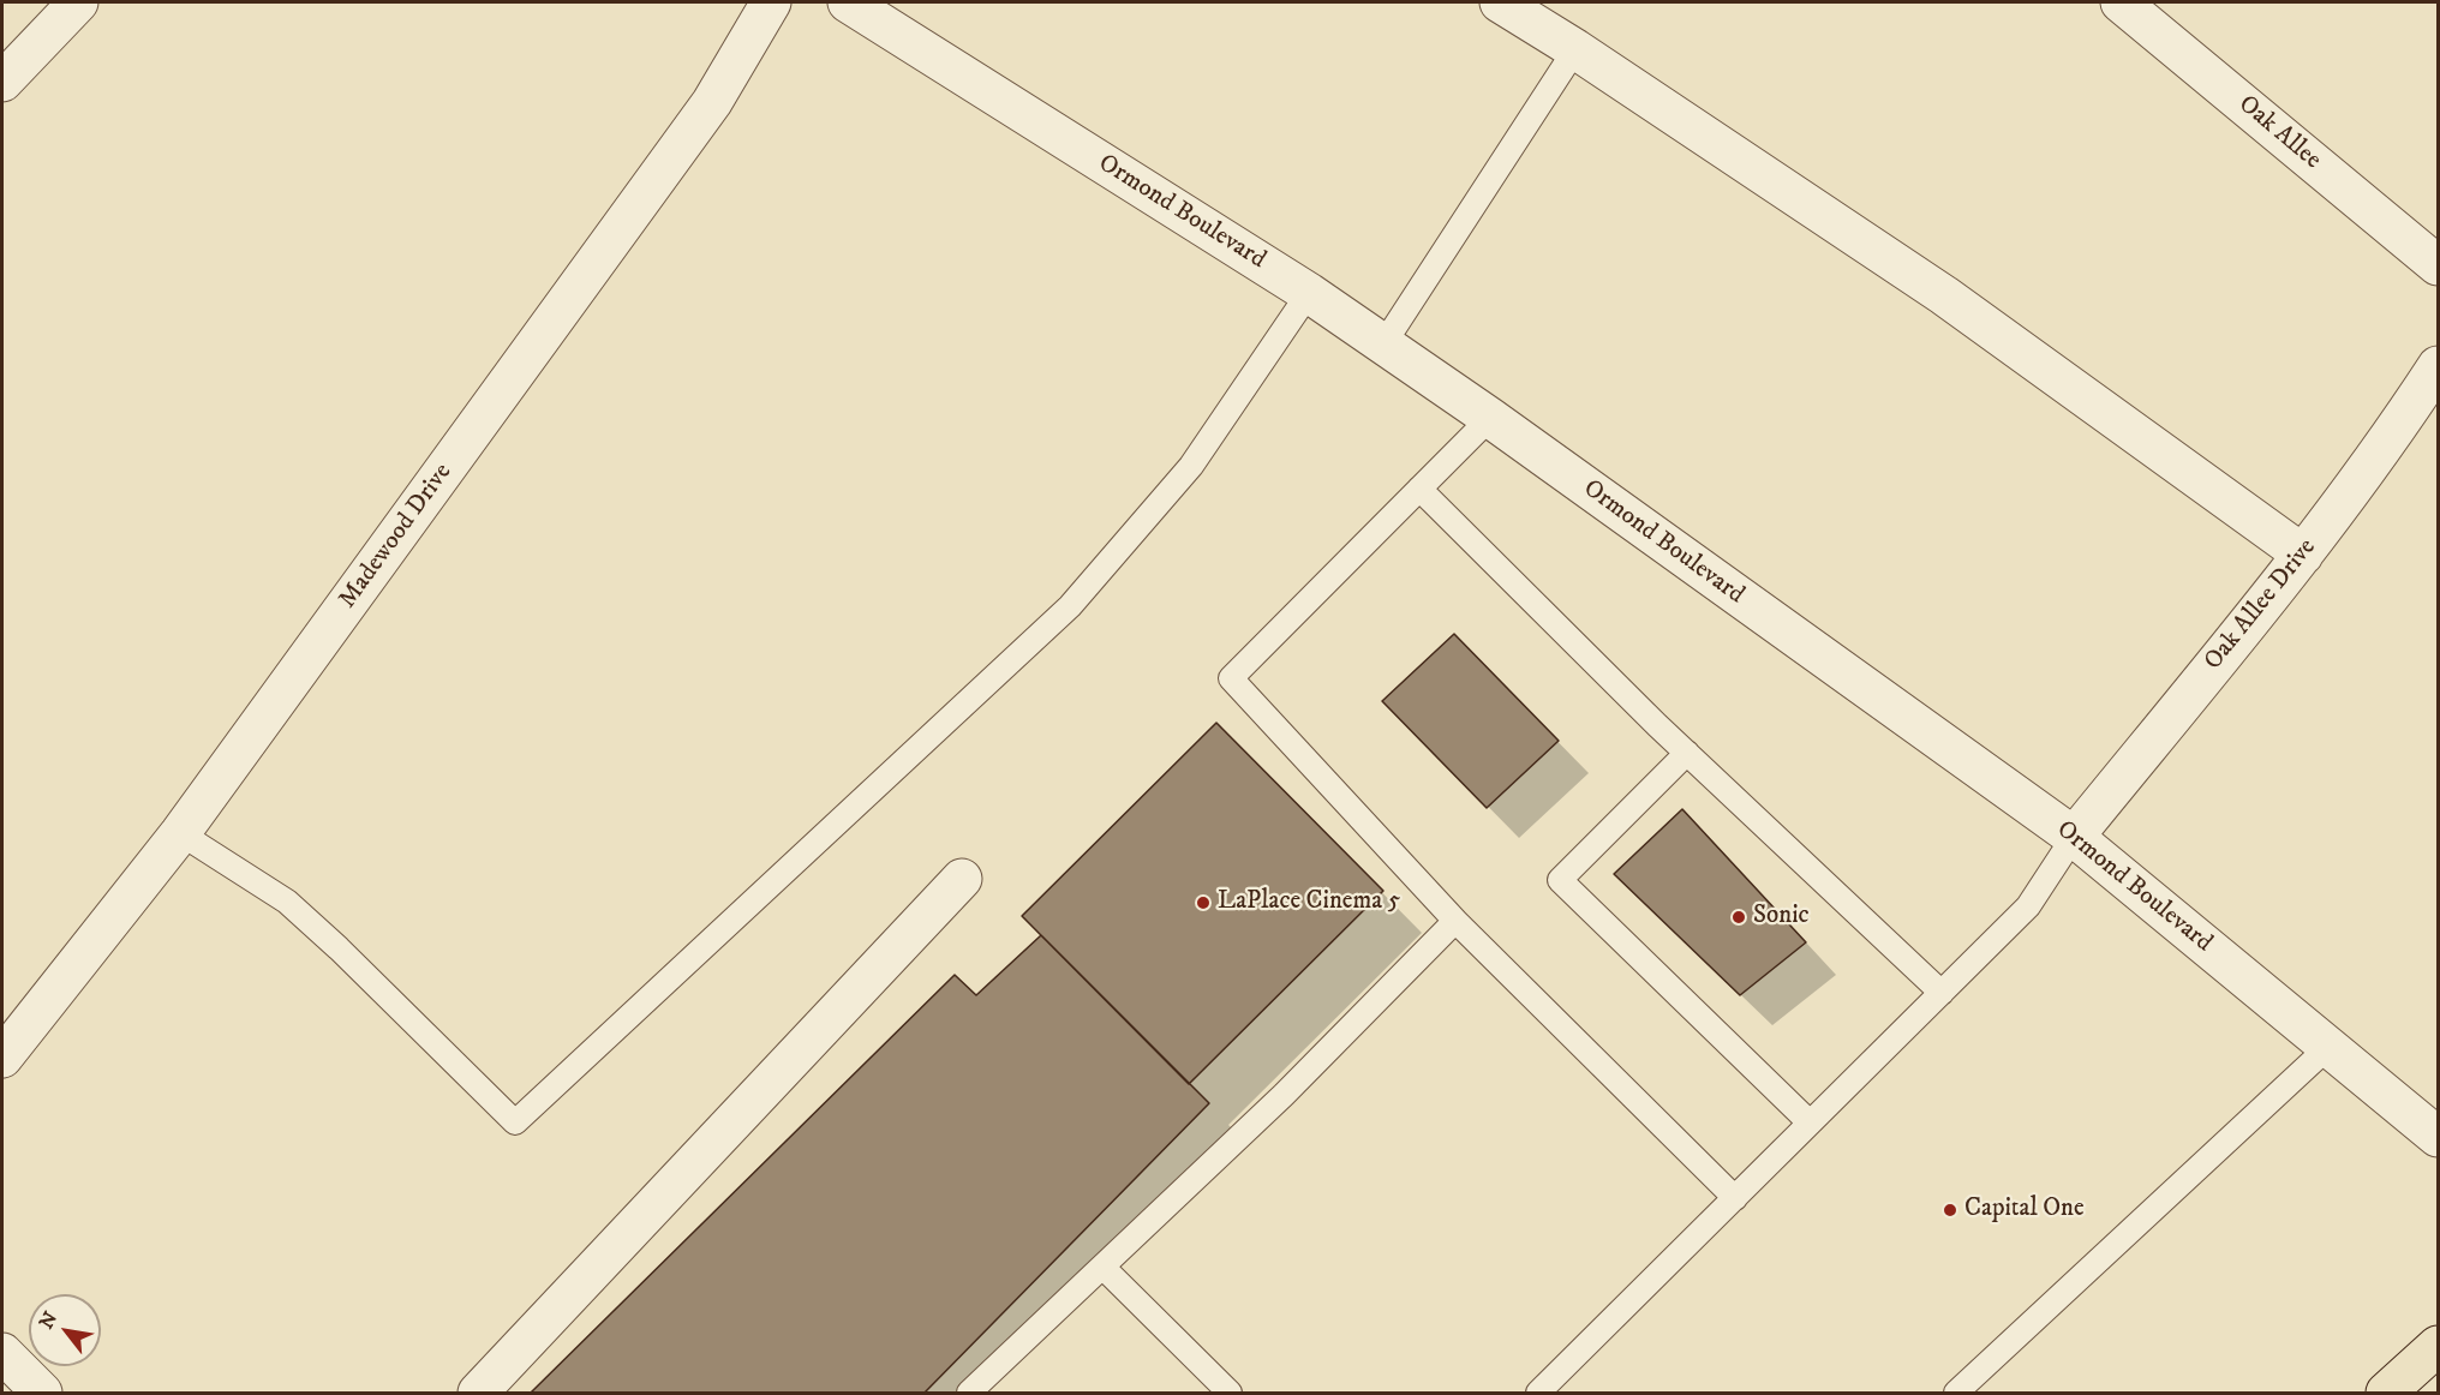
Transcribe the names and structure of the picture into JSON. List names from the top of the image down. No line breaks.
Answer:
{"streets":{"street":["Oak Allee","Ormond Boulevard","Madewood Drive","Oak Allee Drive"]},"crossings":[["Ormond Boulevard","Oak Allee Drive"]],"places":["LaPlace Cinema 5","Sonic","Capital One"],"north":"top left"}
